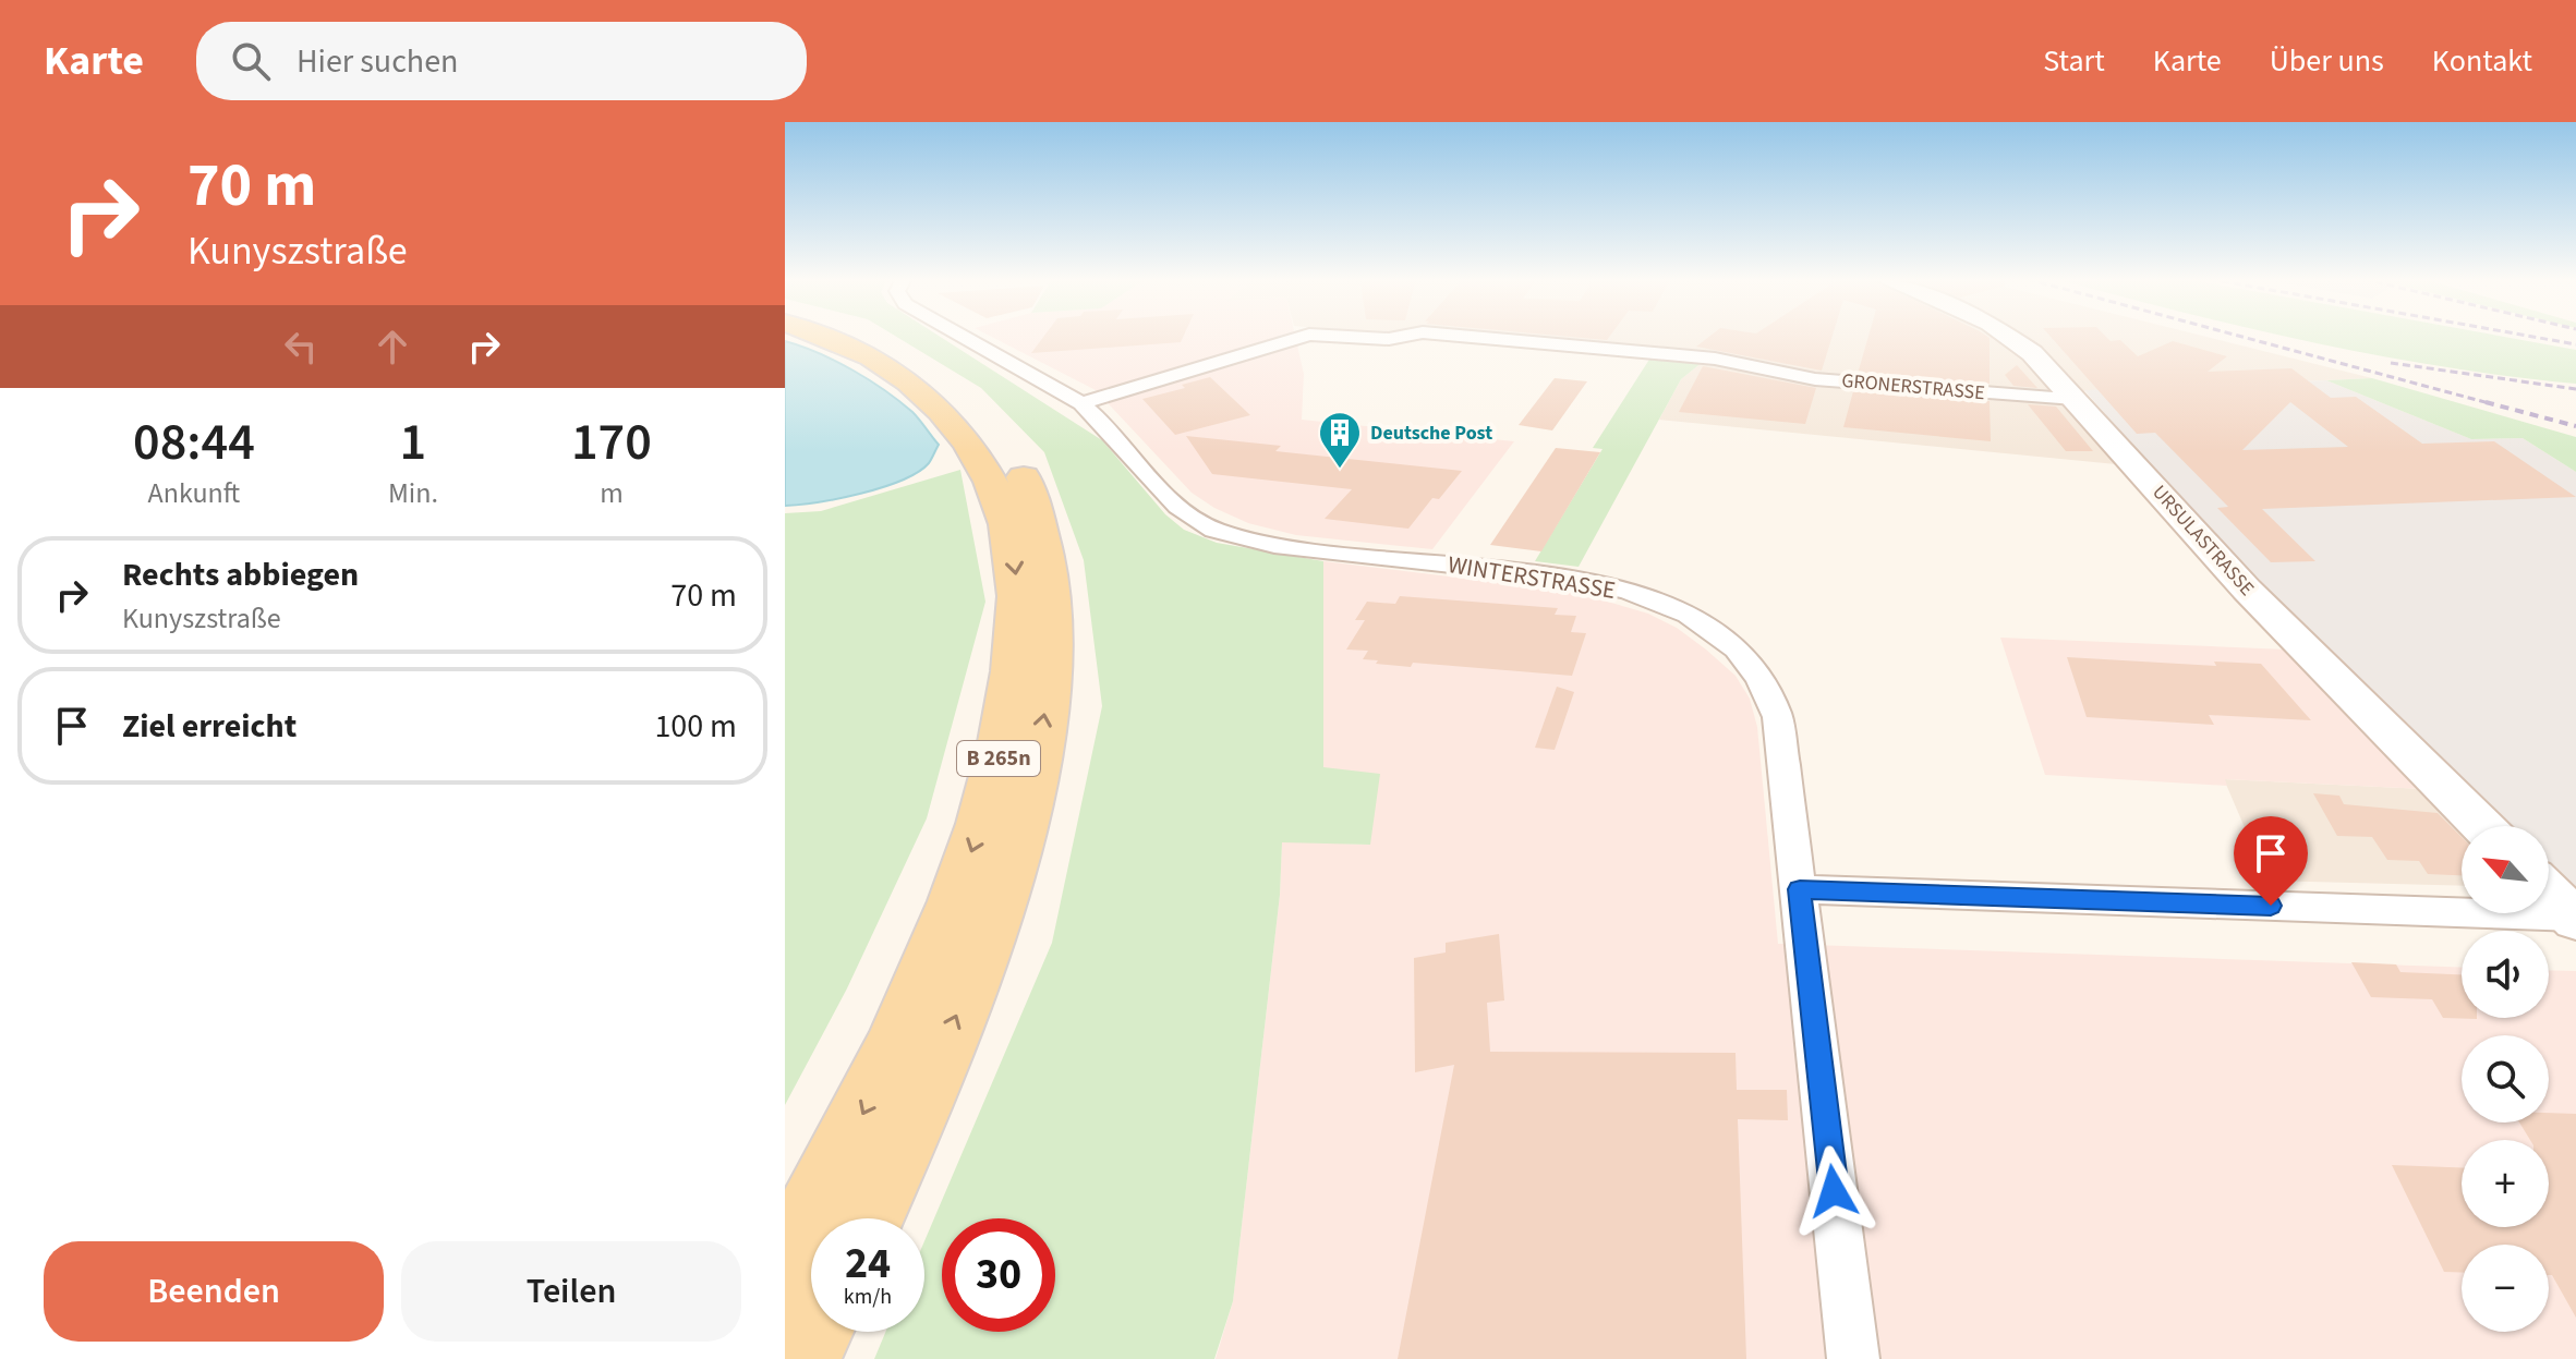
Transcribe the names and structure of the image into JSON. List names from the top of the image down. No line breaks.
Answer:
{"streets":{"main road":["B 265n"],"street":["GRONERSTRASSE","URSULASTRASSE","WINTERSTRASSE"]},"crossings":[["GRONERSTRASSE","URSULASTRASSE"],["GRONERSTRASSE","WINTERSTRASSE"]],"places":{"building":["Deutsche Post"]},"north":"top left","page":{"header":"Karte","search":"Hier suchen","nav":["Start","Karte","Über uns","Kontakt"],"turn":["70 m","Kunyszstraße"],"eta":["08:44","Ankunft","1","Min.","170","m"],"list":[{"name":"Rechts abbiegen","note":"Kunyszstraße","value":"70 m"},{"name":"Ziel erreicht","value":"100 m"}],"map_buttons":["+","−"],"speed":"24 km/h","limit":"30","buttons":["Beenden","Teilen"]}}
